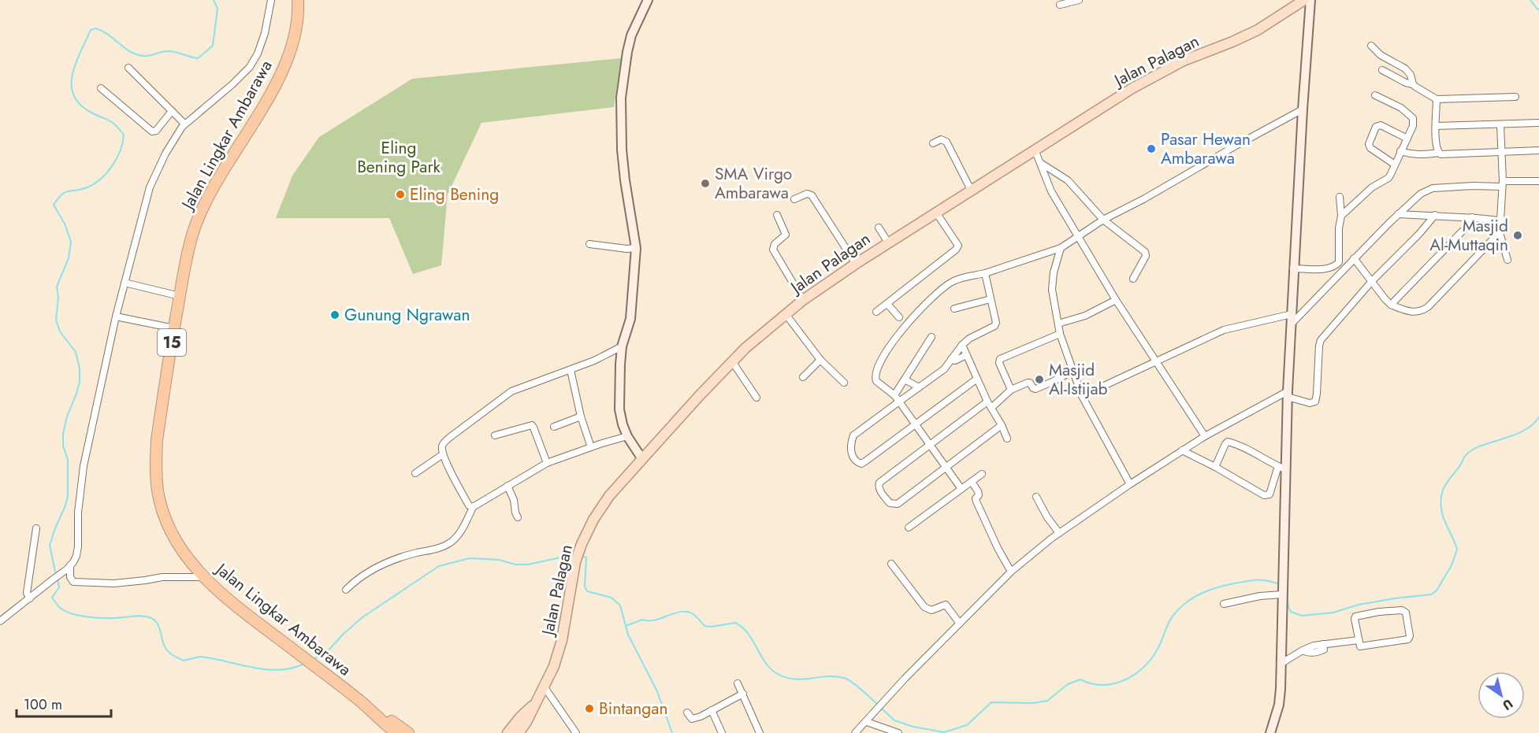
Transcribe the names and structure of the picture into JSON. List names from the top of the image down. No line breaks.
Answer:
{"streets":{"highway":["Jalan Lingkar Ambarawa","15"],"main road":["Jalan Palagan"]},"parks":["Eling Bening Park"],"places":["Pasar Hewan Ambarawa","SMA Virgo Ambarawa","Eling Bening","Masjid Al-Muttaqin","Gunung Ngrawan","Masjid Al-Istijab","Bintangan"],"scale_bar":"100 m","north":"bottom right"}
